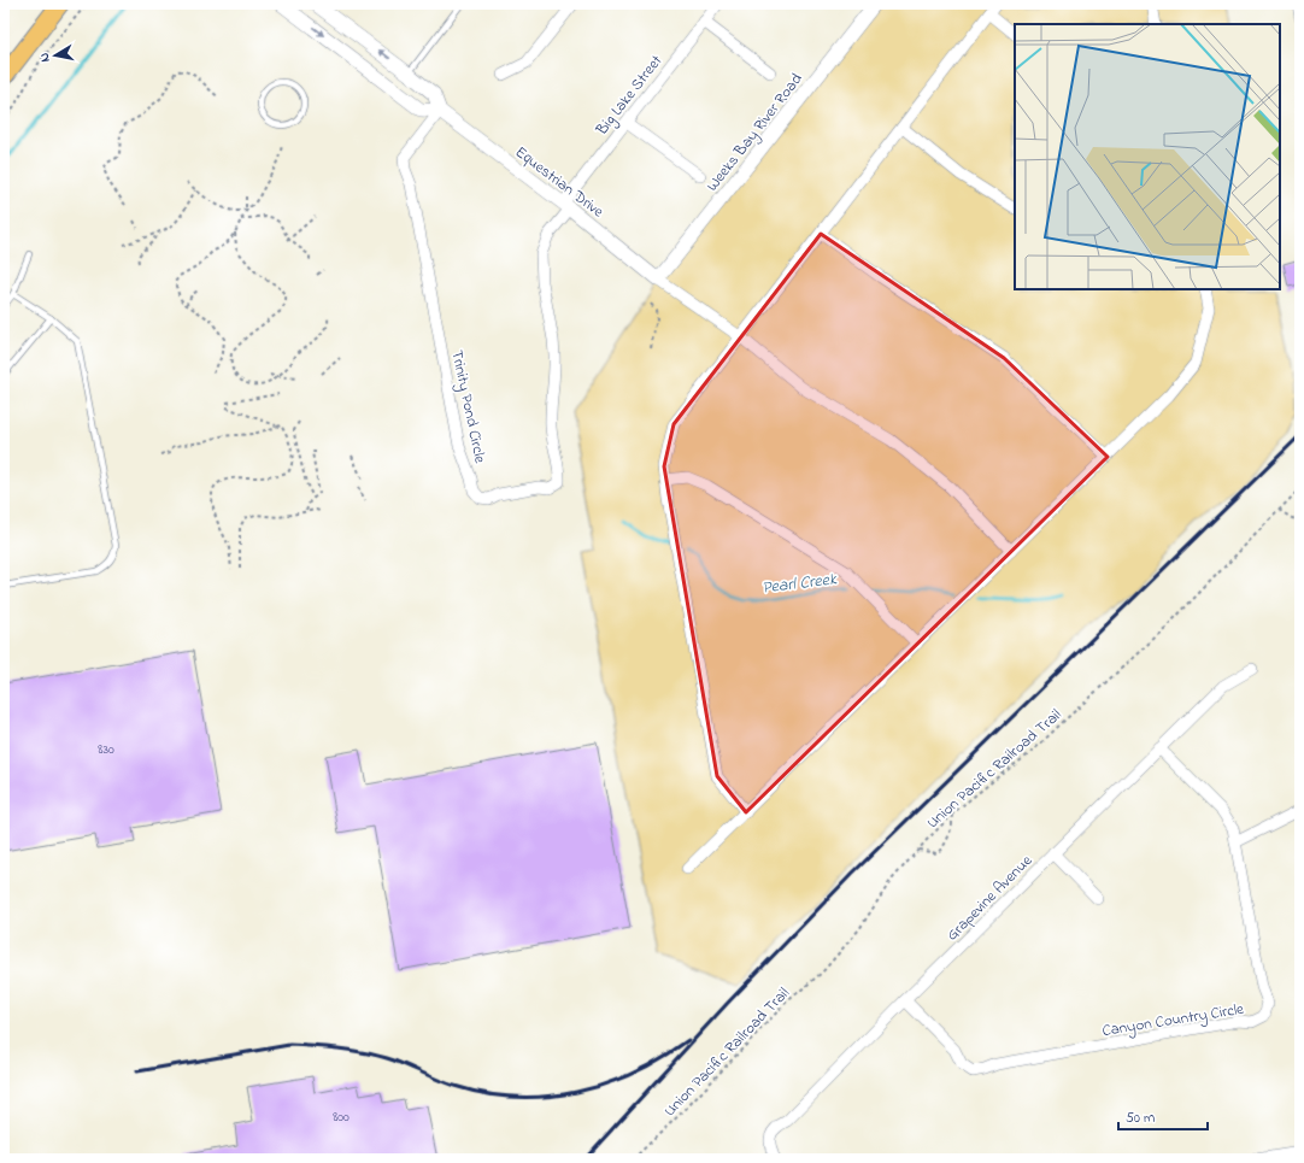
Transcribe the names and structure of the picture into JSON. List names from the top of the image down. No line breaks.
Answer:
{"streets":{"street":["Big Lake Street","Weeks Bay River Road","Equestrian Drive","Trinity Pond Circle","Grapevine Avenue","Canyon Country Circle"],"path":["Union Pacific Railroad Trail"]},"crossings":[["Big Lake Street","Equestrian Drive"],["Big Lake Street","Trinity Pond Circle"],["Weeks Bay River Road","Equestrian Drive"],["Equestrian Drive","Trinity Pond Circle"],["Grapevine Avenue","Canyon Country Circle"]],"water":["Pearl Creek"],"house_numbers":["830","800"],"scale_bar":"50 m","north":"left"}
